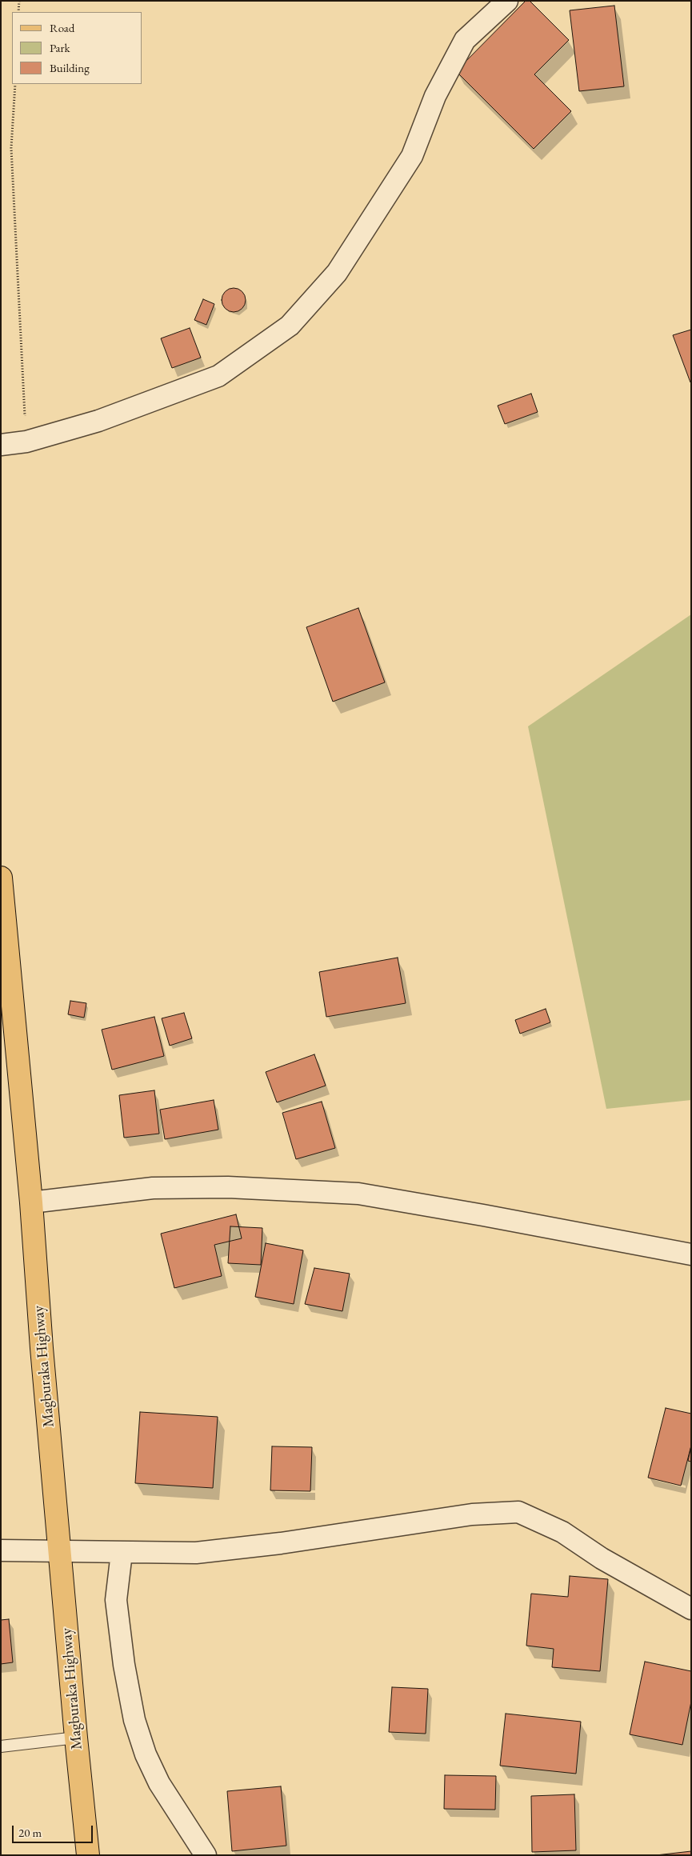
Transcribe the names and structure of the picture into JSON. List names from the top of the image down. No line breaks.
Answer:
{"streets":{"main road":["Magburaka Highway"]},"legend":["Road","Park","Building"],"scale_bar":"20 m"}
